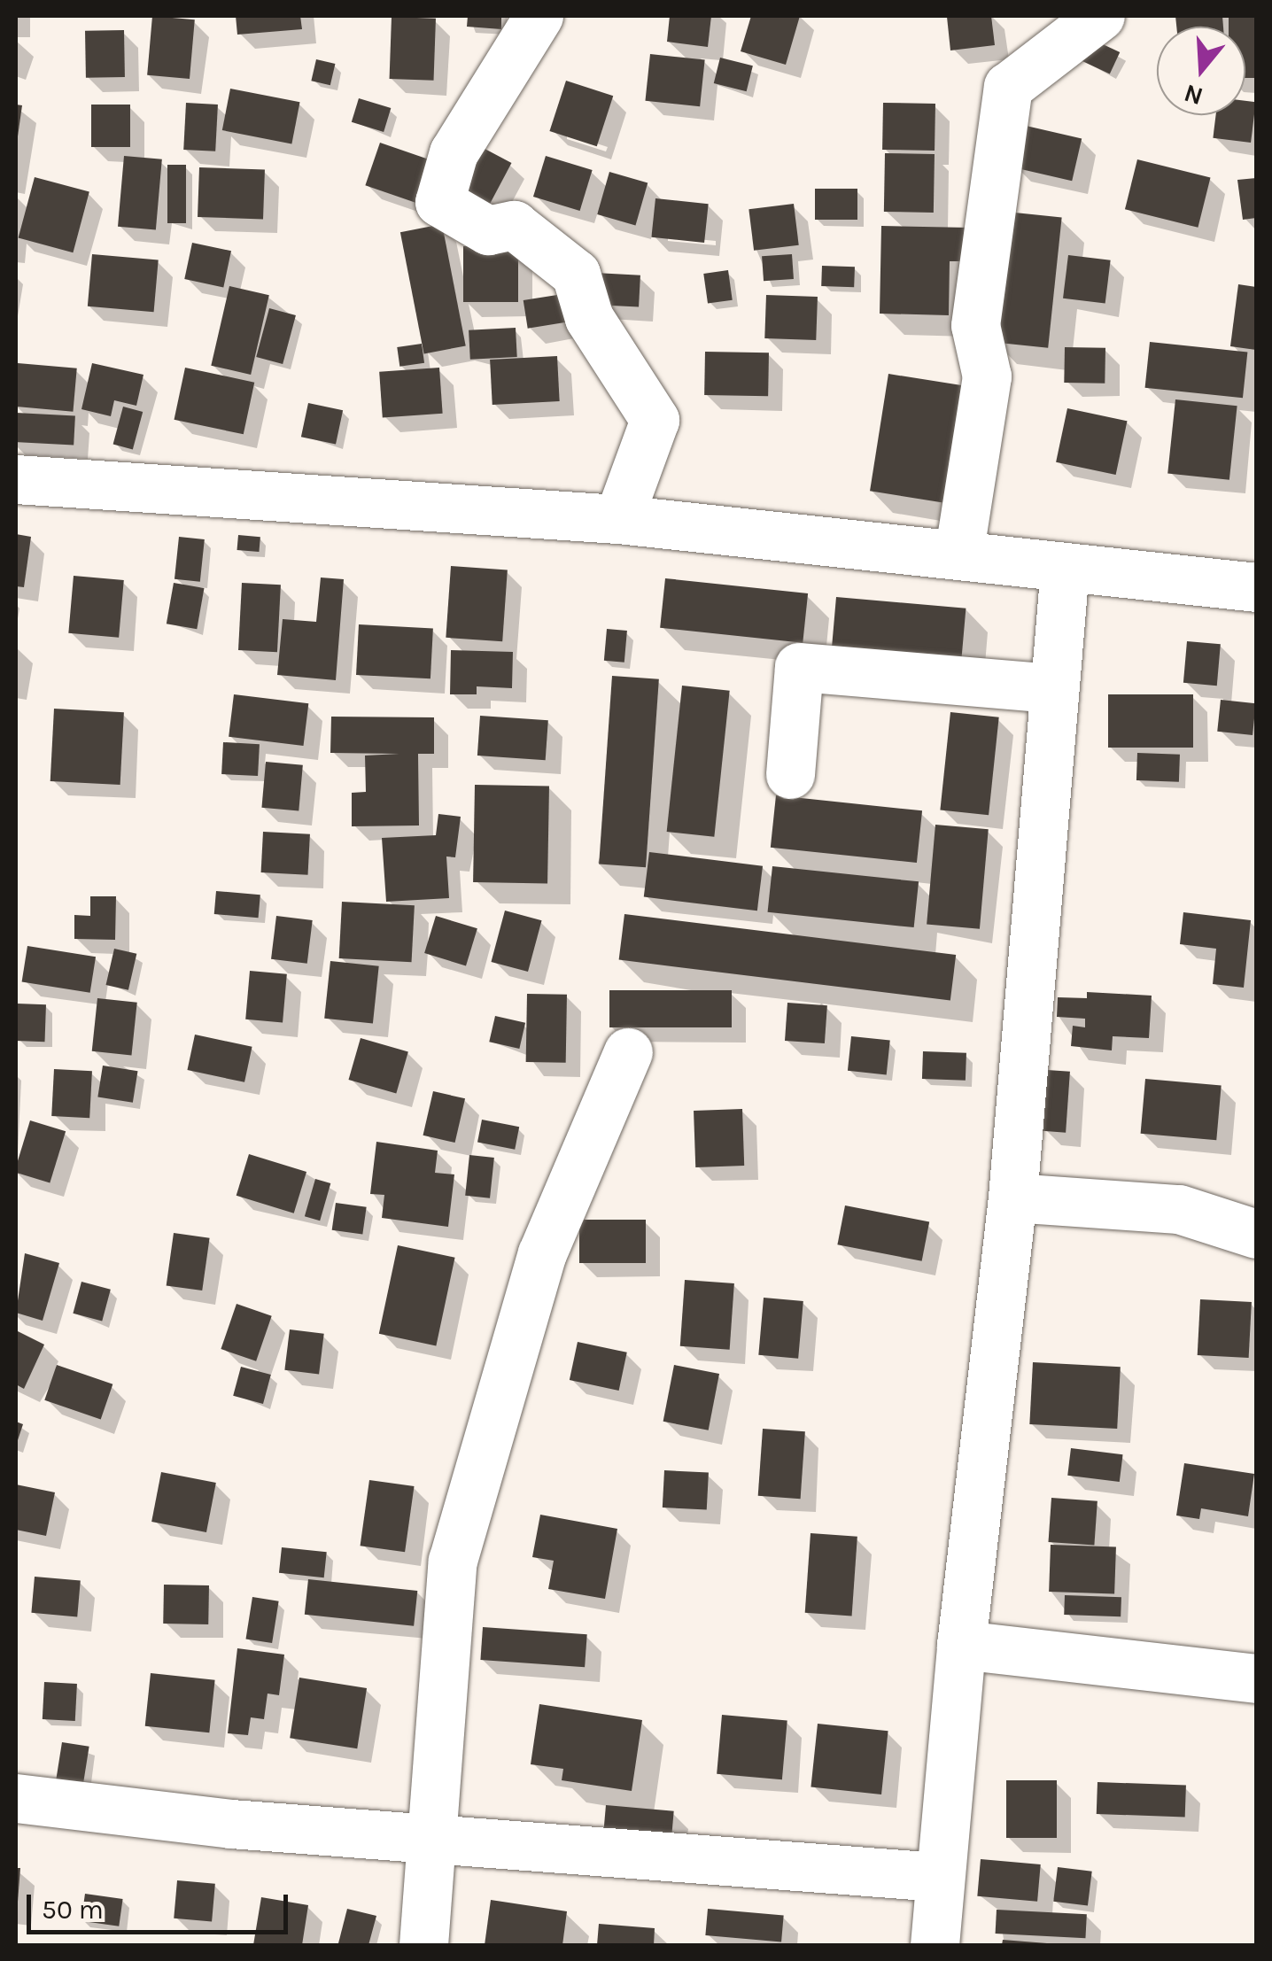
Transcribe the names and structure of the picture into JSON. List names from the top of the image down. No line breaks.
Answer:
{"scale_bar":"50 m","north":"bottom"}
